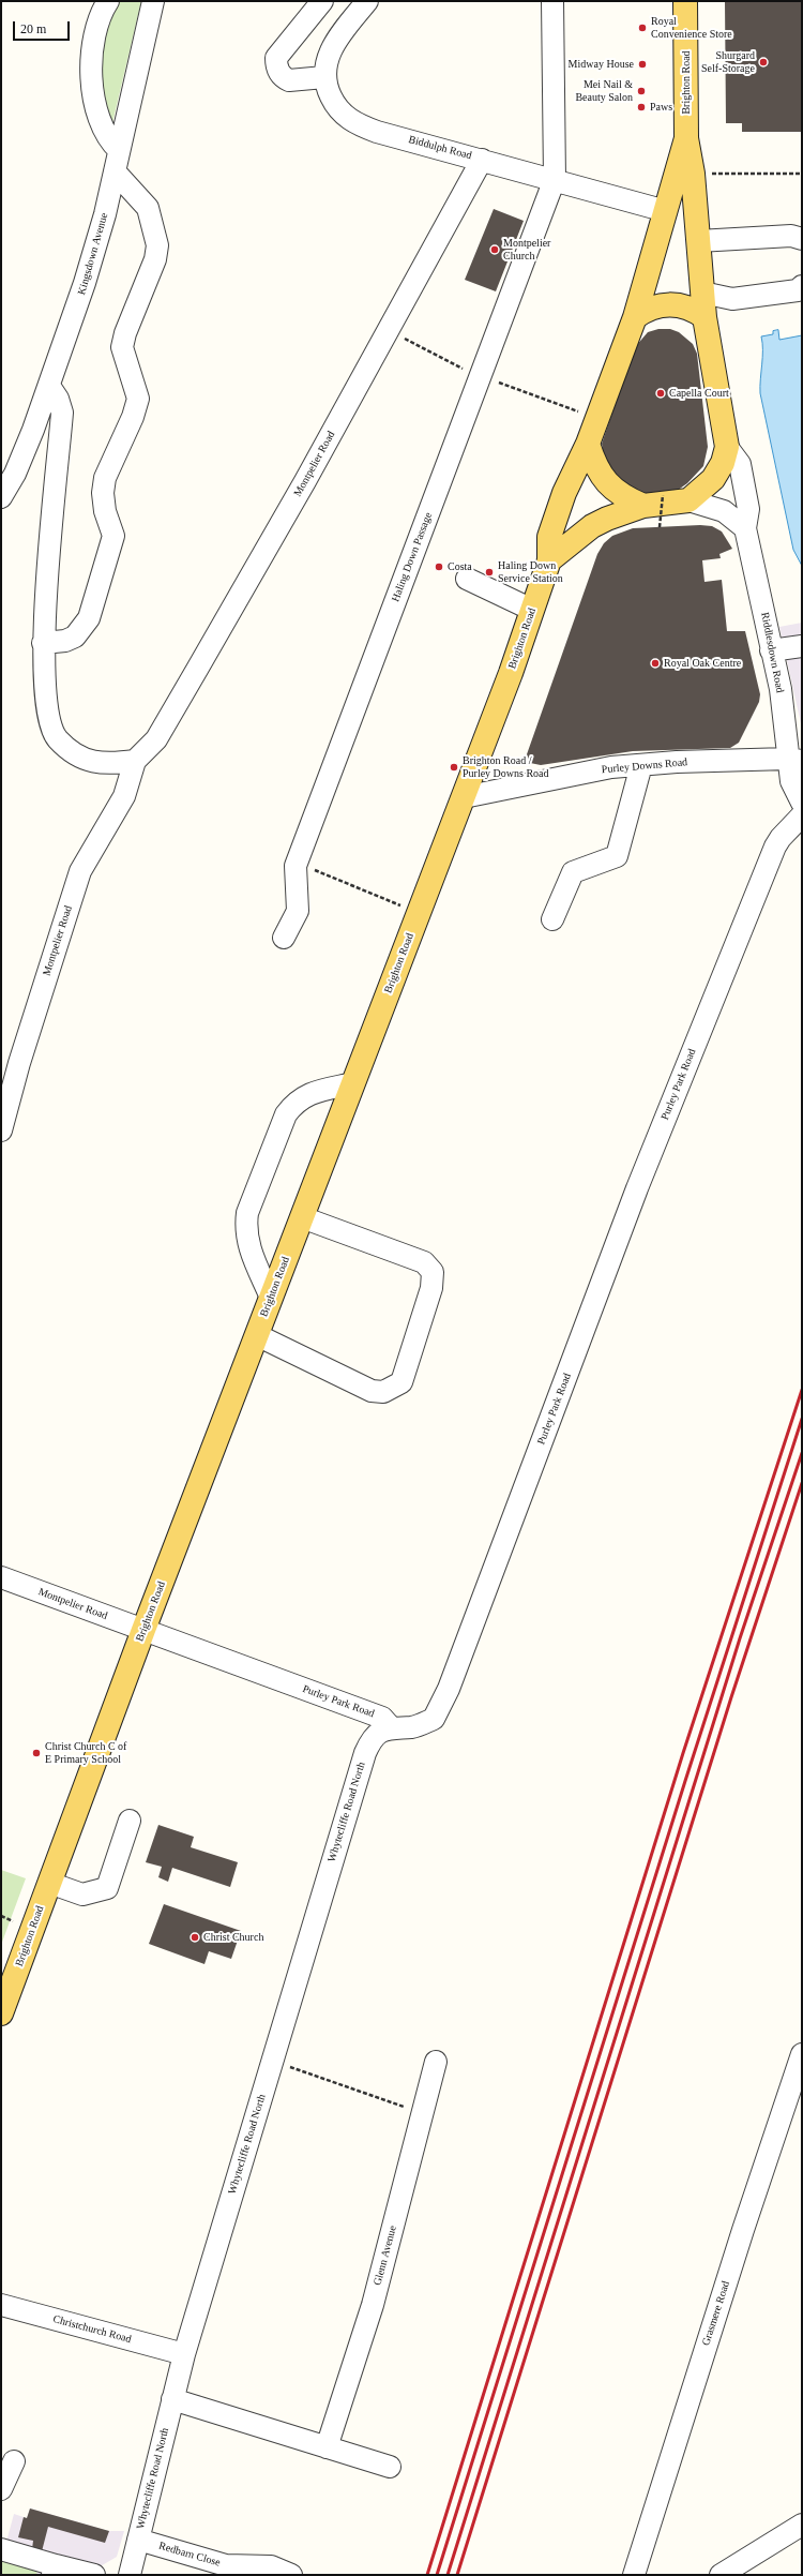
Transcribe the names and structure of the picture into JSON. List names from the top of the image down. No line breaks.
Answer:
{"streets":{"main road":["Brighton Road"],"street":["Biddulph Road","Kingsdown Avenue","Montpelier Road","Haling Down Passage","Riddlesdown Road","Purley Downs Road","Purley Park Road","Whytecliffe Road North","Glenn Avenue","Grasmere Road","Christchurch Road","Redbarn Close"]},"crossings":[["Brighton Road","Montpelier Road"],["Brighton Road","Purley Downs Road"],["Brighton Road","Purley Park Road"],["Biddulph Road","Montpelier Road"],["Biddulph Road","Haling Down Passage"],["Montpelier Road","Purley Park Road"],["Riddlesdown Road","Purley Downs Road"],["Purley Park Road","Whytecliffe Road North"],["Whytecliffe Road North","Christchurch Road"],["Whytecliffe Road North","Redbarn Close"]],"places":["Royal Convenience Store","Shurgard Self-Storage","Midway House","Mei Nail & Beauty Salon","Paws","Montpelier Church","Capella Court","Costa","Haling Down Service Station","Royal Oak Centre","Brighton Road / Purley Downs Road","Christ Church C of E Primary School","Christ Church"],"scale_bar":"20 m"}
